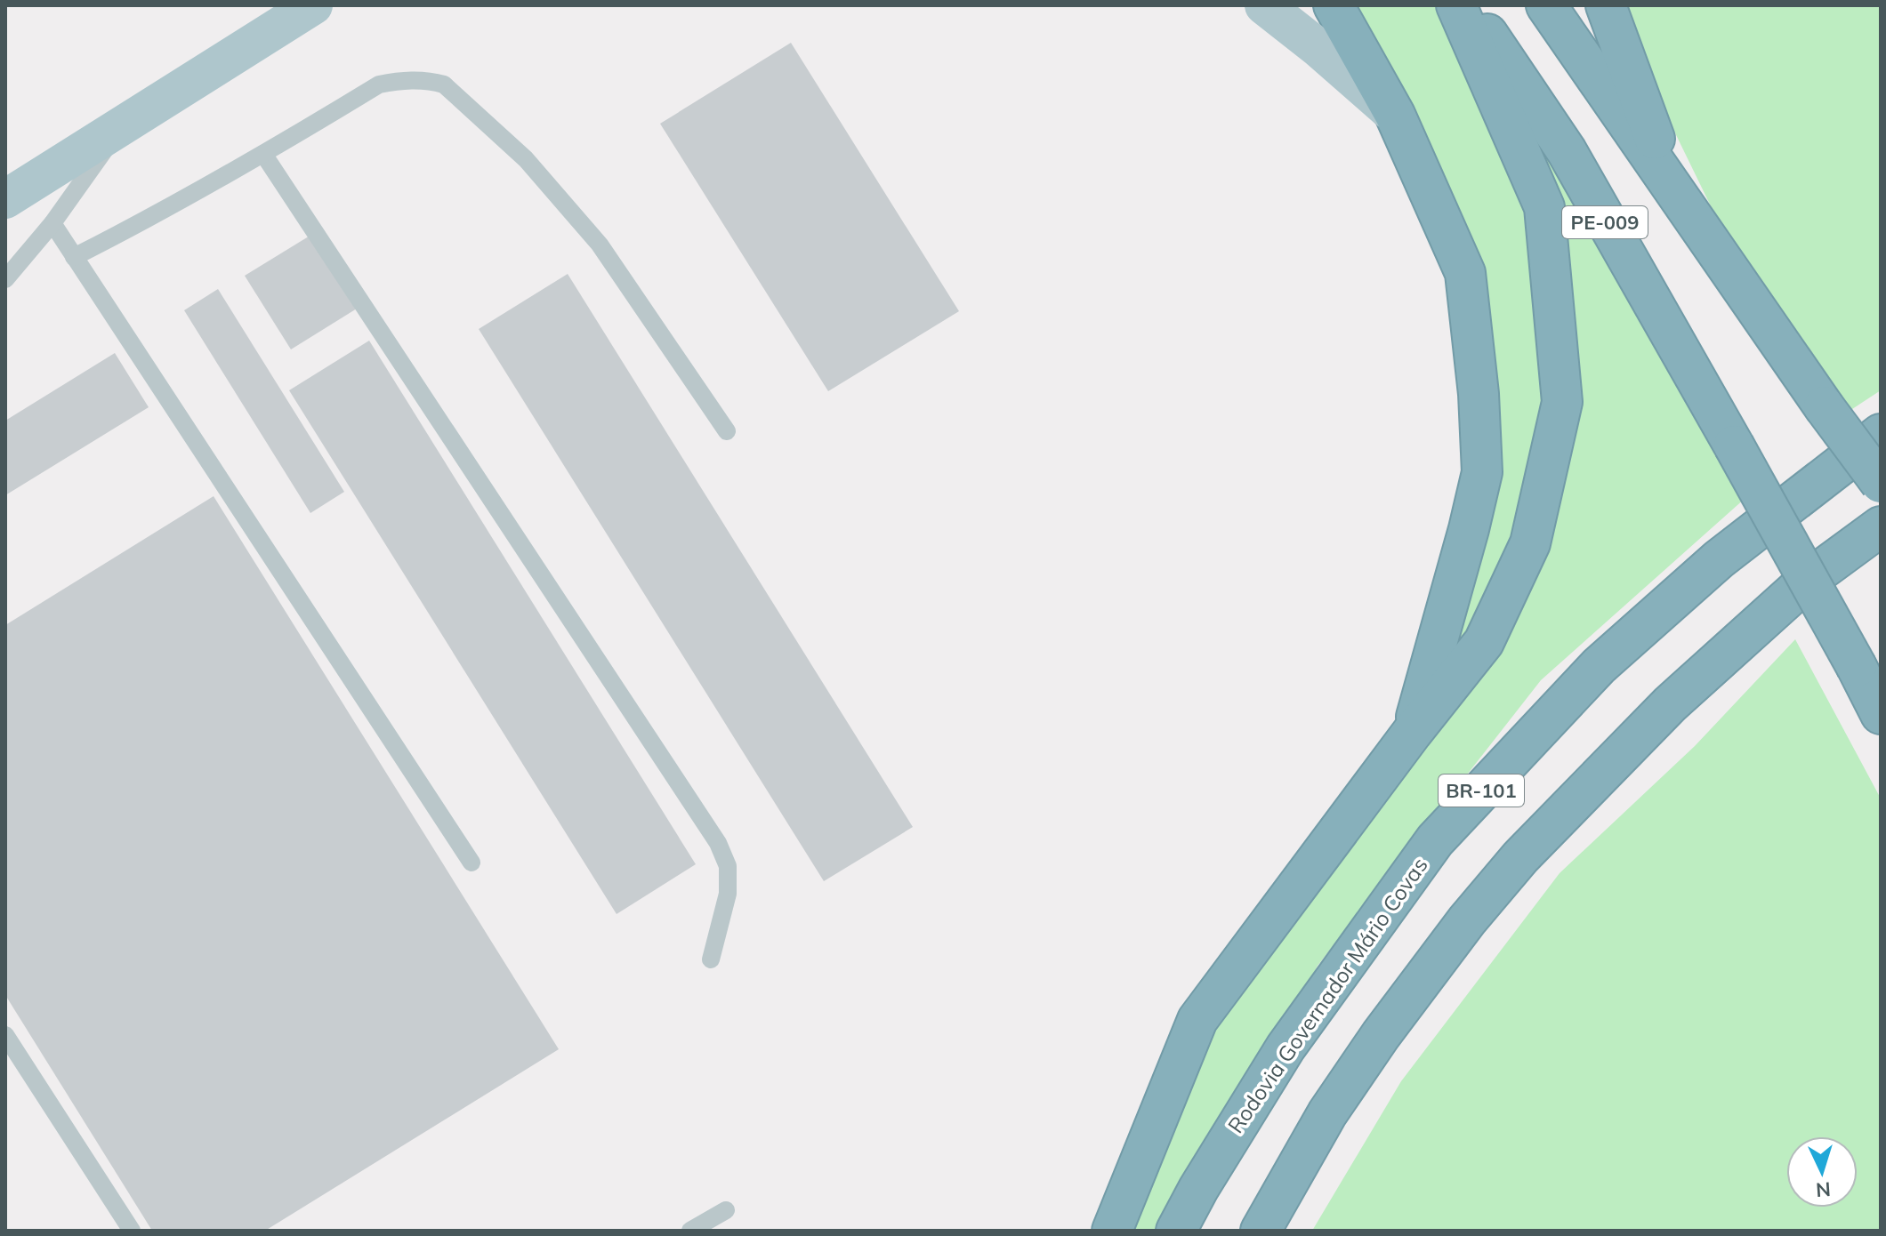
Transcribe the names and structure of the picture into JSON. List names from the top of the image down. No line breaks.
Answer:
{"streets":{"highway":["PE-009","BR-101","Rodovia Governador Mário Covas"]},"north":"bottom"}
